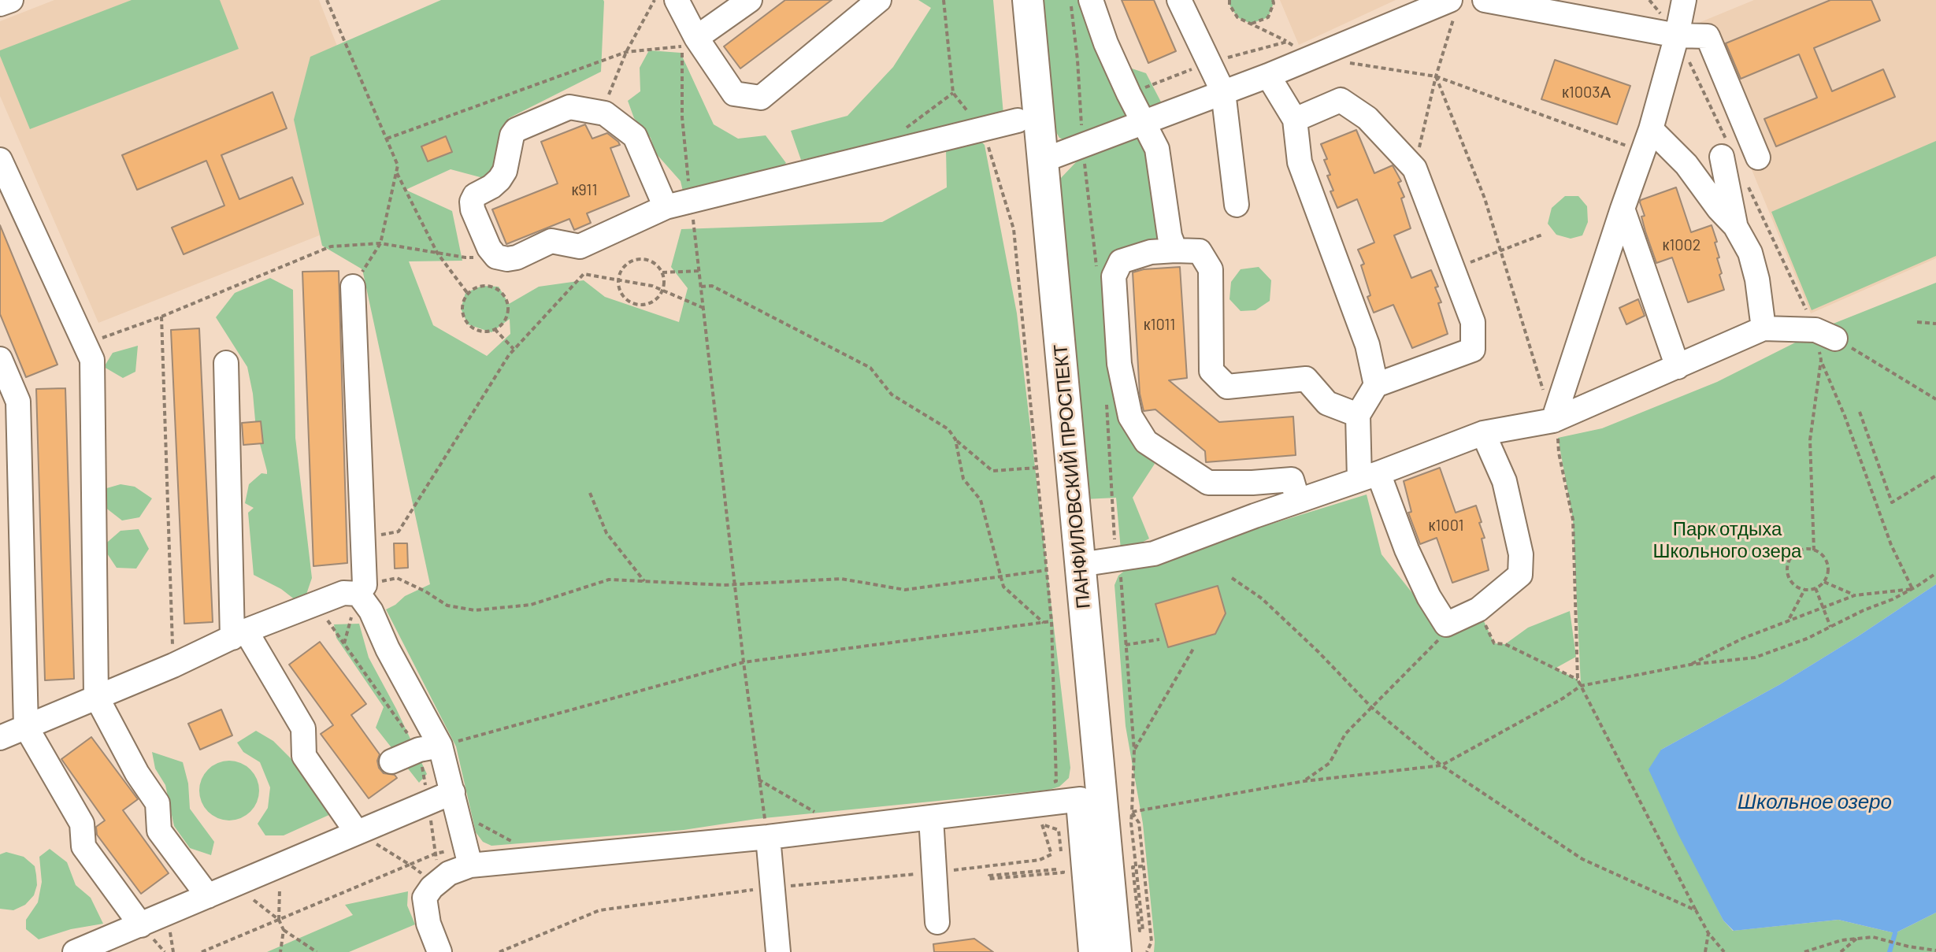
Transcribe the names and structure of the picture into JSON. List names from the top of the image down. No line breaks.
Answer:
{"streets":{"main road":["ПАНФИЛОВСКИЙ ПРОСПЕКТ"]},"water":["Школьное озеро"],"parks":["Парк отдыха Школьного озера"],"house_numbers":["к1003А","к911","к1002","к1011","к1001"]}
